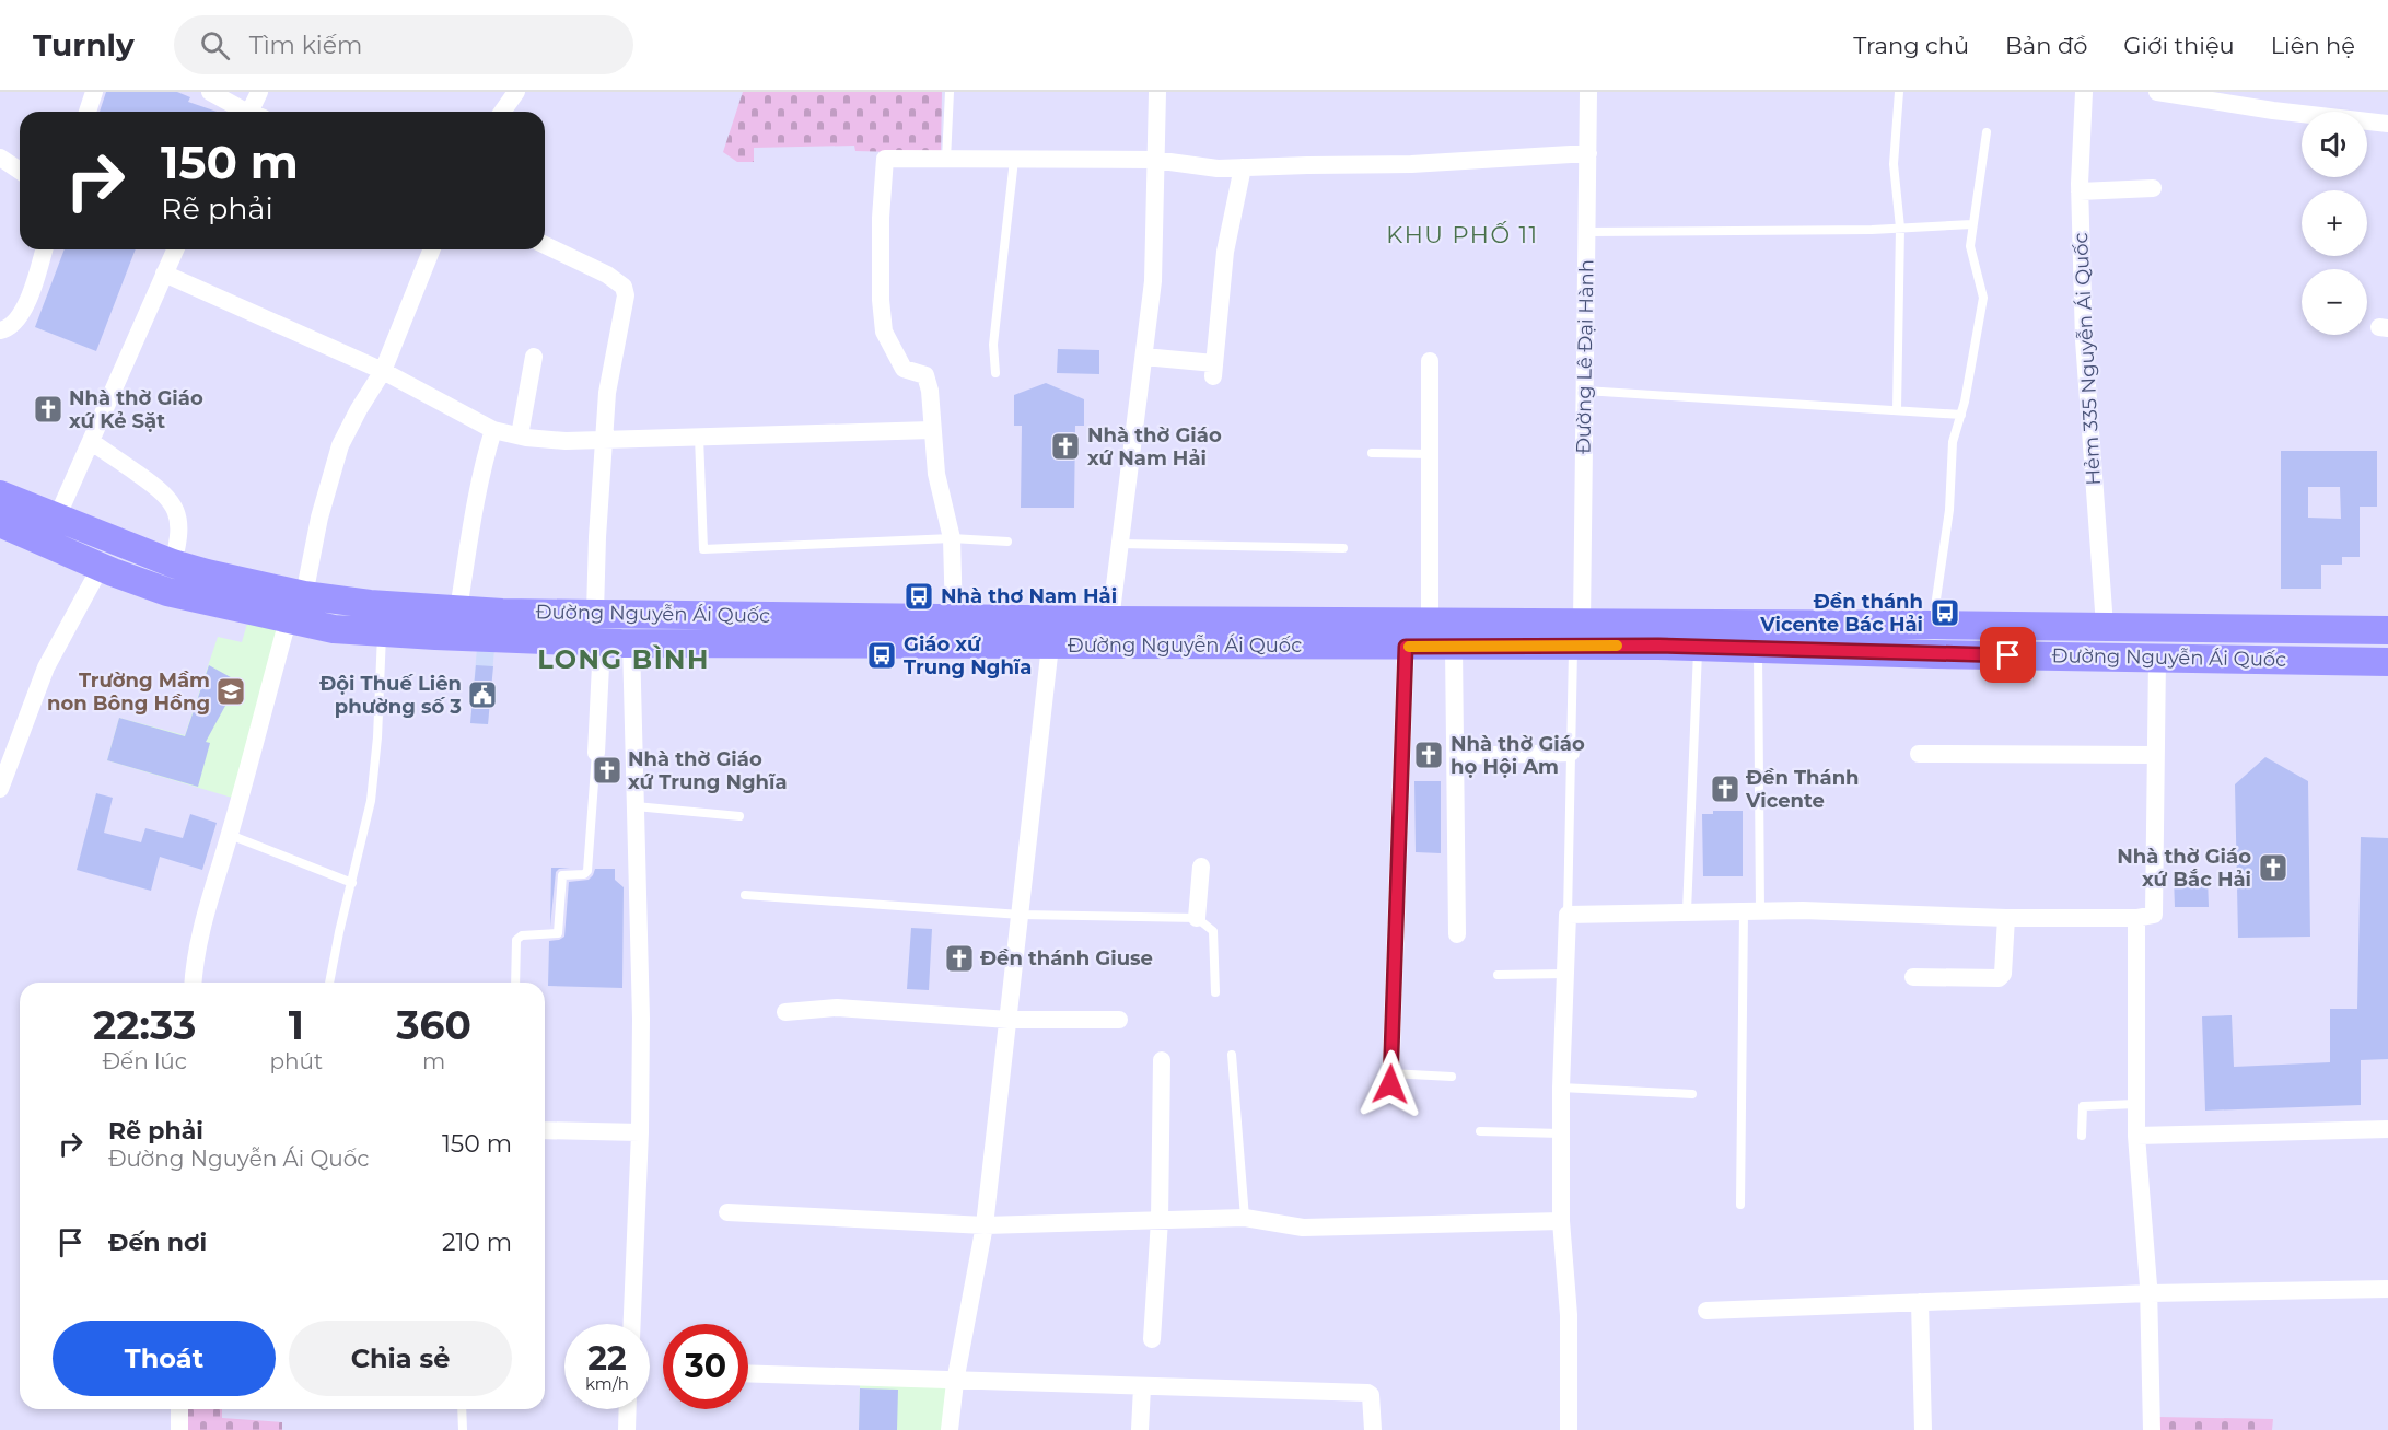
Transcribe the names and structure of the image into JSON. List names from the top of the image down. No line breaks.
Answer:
{"streets":{"main road":["Đường Nguyễn Ái Quốc"],"street":["Đường Lê Đại Hành","Hẻm 335 Nguyễn Ái Quốc"]},"crossings":[["Đường Lê Đại Hành","Đường Nguyễn Ái Quốc"],["Hẻm 335 Nguyễn Ái Quốc","Đường Nguyễn Ái Quốc"]],"districts":["KHU PHỐ 11","LONG BÌNH"],"places":{"church":["Nhà thờ Giáo xứ Kẻ Sặt","Nhà thờ Giáo xứ Nam Hải","Nhà thờ Giáo họ Hội Am","Nhà thờ Giáo xứ Trung Nghĩa","Đền Thánh Vicente","Nhà thờ Giáo xứ Bắc Hải","Đền thánh Giuse"],"bus stop":["Nhà thơ Nam Hải","Đền thánh Vicente Bác Hải","Giáo xứ Trung Nghĩa"],"school or university":["Trường Mầm non Bông Hồng"],"public building":["Đội Thuế Liên phường số 3"]},"page":{"header":"Turnly","search":"Tìm kiếm","nav":["Trang chủ","Bản đồ","Giới thiệu","Liên hệ"],"map_buttons":["+","−"],"turn":["150 m","Rẽ phải"],"eta":["22:33","Đến lúc","1","phút","360","m"],"list":[{"name":"Rẽ phải","note":"Đường Nguyễn Ái Quốc","value":"150 m"},{"name":"Đến nơi","value":"210 m"}],"buttons":["Thoát","Chia sẻ"],"speed":"22 km/h","limit":"30"}}
